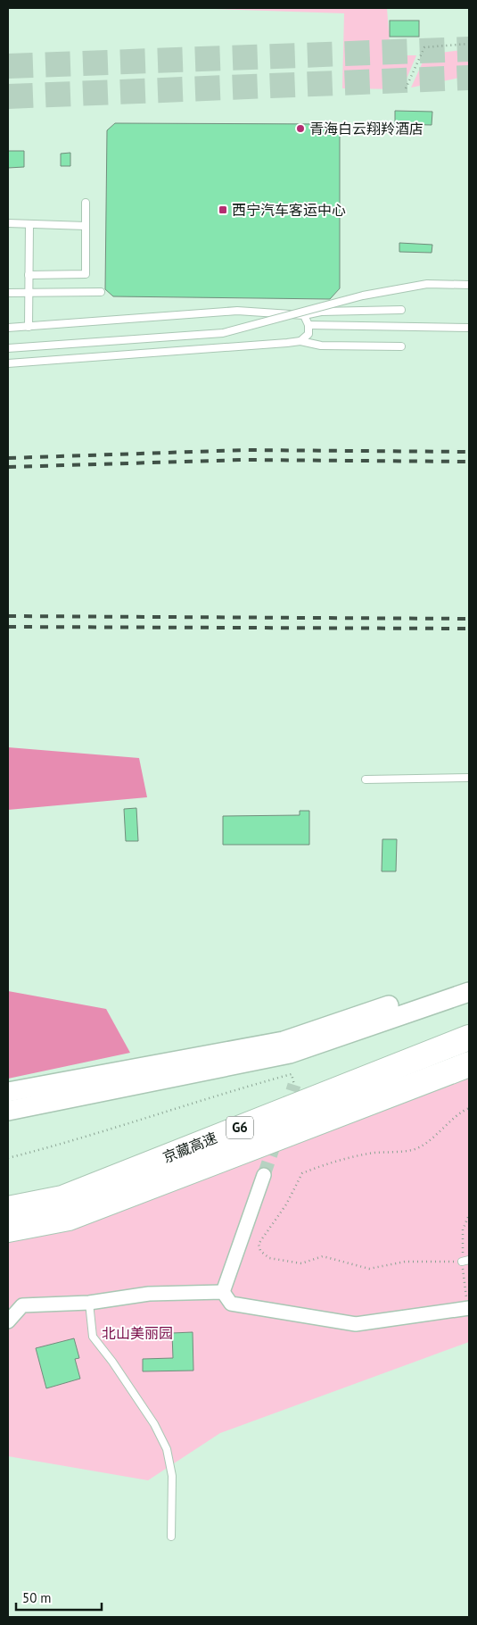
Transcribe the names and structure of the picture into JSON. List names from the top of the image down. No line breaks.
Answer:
{"streets":{"highway":["G6","京藏高速"]},"parks":["北山美丽园"],"places":{"other":["青海白云翔羚酒店"],"transit":["西宁汽车客运中心"]},"scale_bar":"50 m"}
